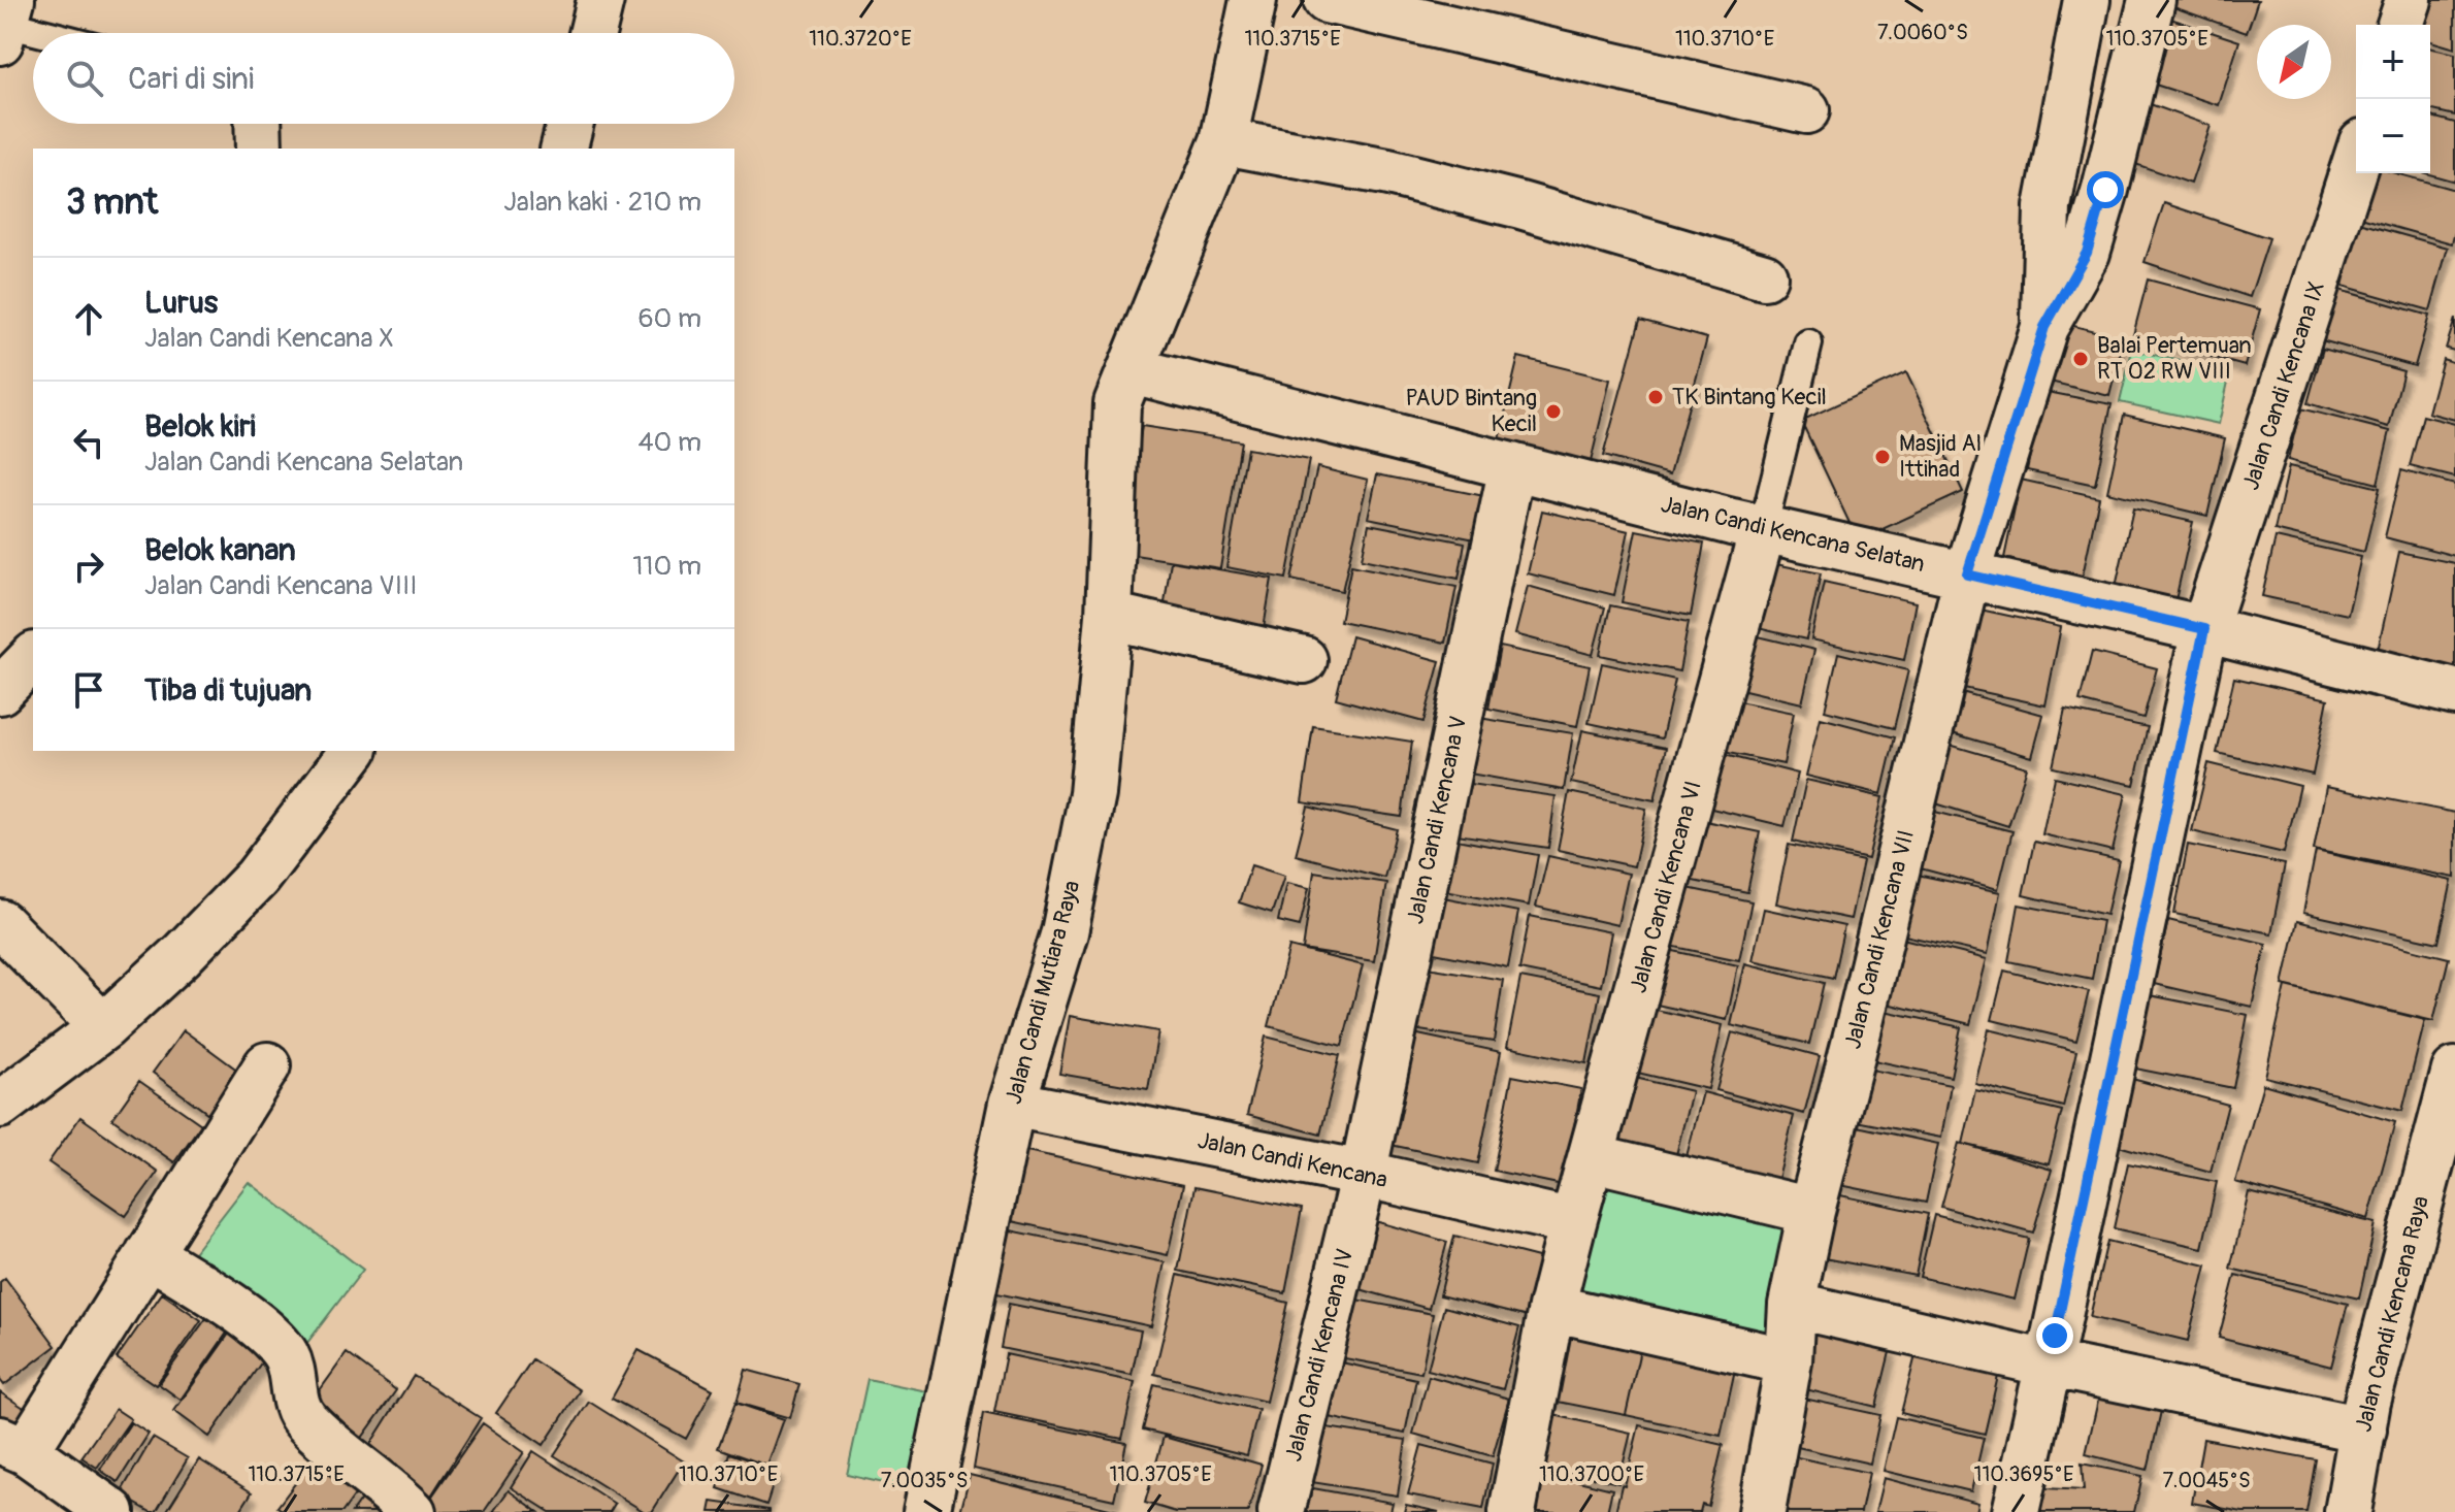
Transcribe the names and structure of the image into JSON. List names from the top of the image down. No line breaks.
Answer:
{"streets":{"street":["Jalan Candi Kencana IX","Jalan Candi Kencana Selatan","Jalan Candi Kencana V","Jalan Candi Kencana VI","Jalan Candi Kencana VII","Jalan Candi Mutiara Raya","Jalan Candi Kencana","Jalan Candi Kencana Raya","Jalan Candi Kencana IV"]},"crossings":[["Jalan Candi Kencana IX","Jalan Candi Kencana Selatan"],["Jalan Candi Kencana Selatan","Jalan Candi Kencana V"],["Jalan Candi Kencana Selatan","Jalan Candi Kencana VI"],["Jalan Candi Kencana Selatan","Jalan Candi Kencana VII"],["Jalan Candi Kencana Selatan","Jalan Candi Mutiara Raya"],["Jalan Candi Kencana V","Jalan Candi Kencana"],["Jalan Candi Kencana V","Jalan Candi Kencana IV"],["Jalan Candi Kencana VI","Jalan Candi Kencana"],["Jalan Candi Mutiara Raya","Jalan Candi Kencana"],["Jalan Candi Kencana","Jalan Candi Kencana IV"]],"places":["Balai Pertemuan RT 02 RW VIII","TK Bintang Kecil","PAUD Bintang Kecil","Masjid Al Ittihad"],"north":"bottom left","page":{"map_buttons":["+","−"],"search":"Cari di sini","heading":["3 mnt","Jalan kaki · 210 m"],"list":[["Lurus","Jalan Candi Kencana X","60 m"],["Belok kiri","Jalan Candi Kencana Selatan","40 m"],["Belok kanan","Jalan Candi Kencana VIII","110 m"],"Tiba di tujuan"]},"coordinates":["7.0060°S","110.3720°E","110.3715°E","110.3710°E","110.3705°E","110.3700°E","110.3695°E","7.0035°S","7.0045°S"]}
